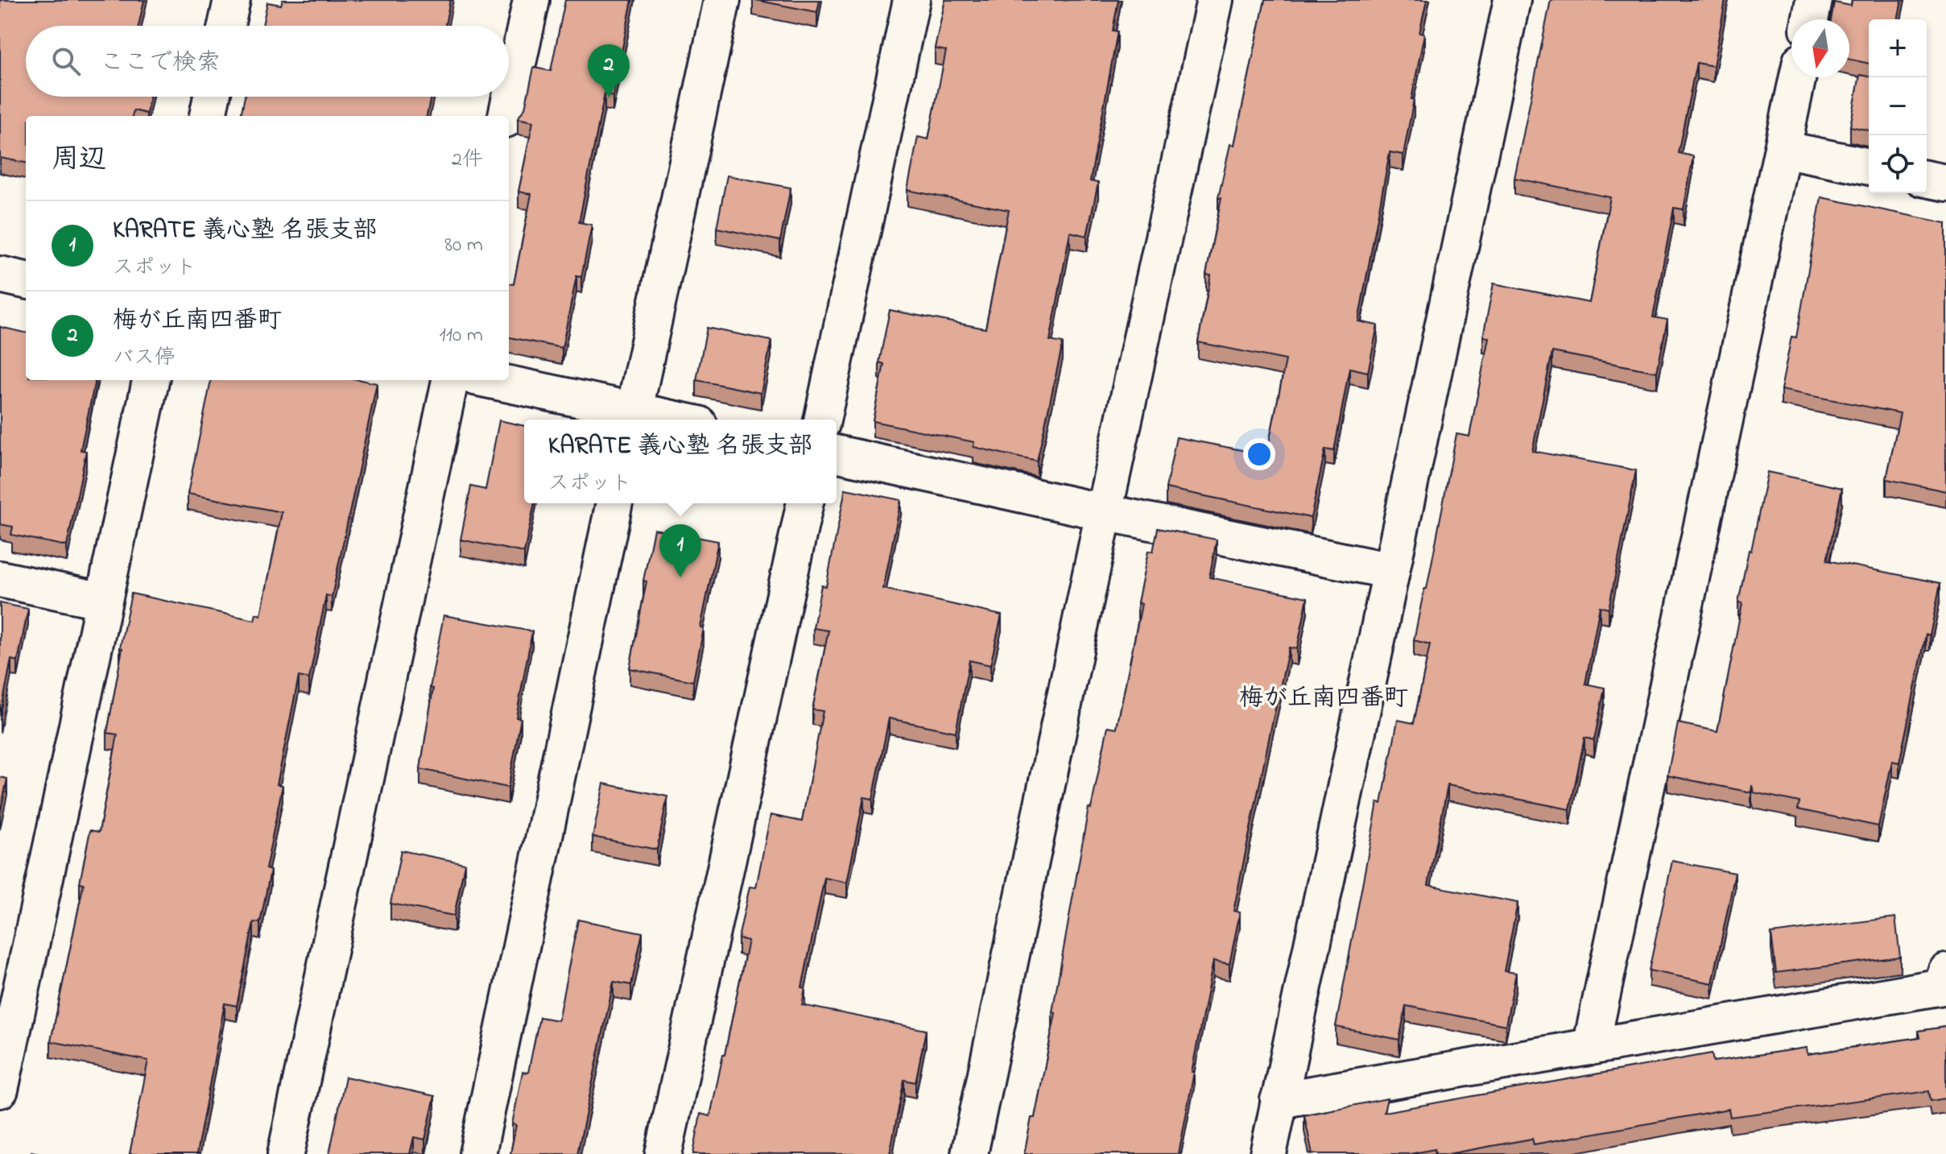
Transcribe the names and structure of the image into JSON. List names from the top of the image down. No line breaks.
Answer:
{"districts":["梅が丘南四番町"],"north":"bottom","page":{"map_buttons":["+","−"],"search":"ここで検索","pins":["2","1"],"heading":["周辺","2件"],"list":[{"mark":"1","name":"KARATE 義心塾 名張支部","note":"スポット","value":"80 m"},{"mark":"2","name":"梅が丘南四番町","note":"バス停","value":"110 m"}],"popup":["KARATE 義心塾 名張支部","スポット"]}}
